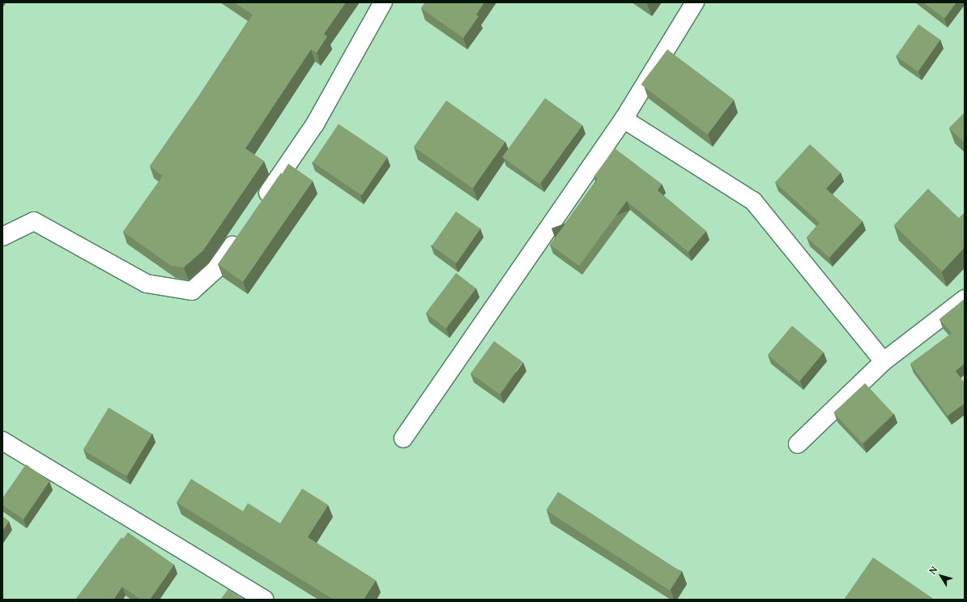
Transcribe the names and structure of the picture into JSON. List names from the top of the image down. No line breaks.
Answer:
{"north":"top left"}
